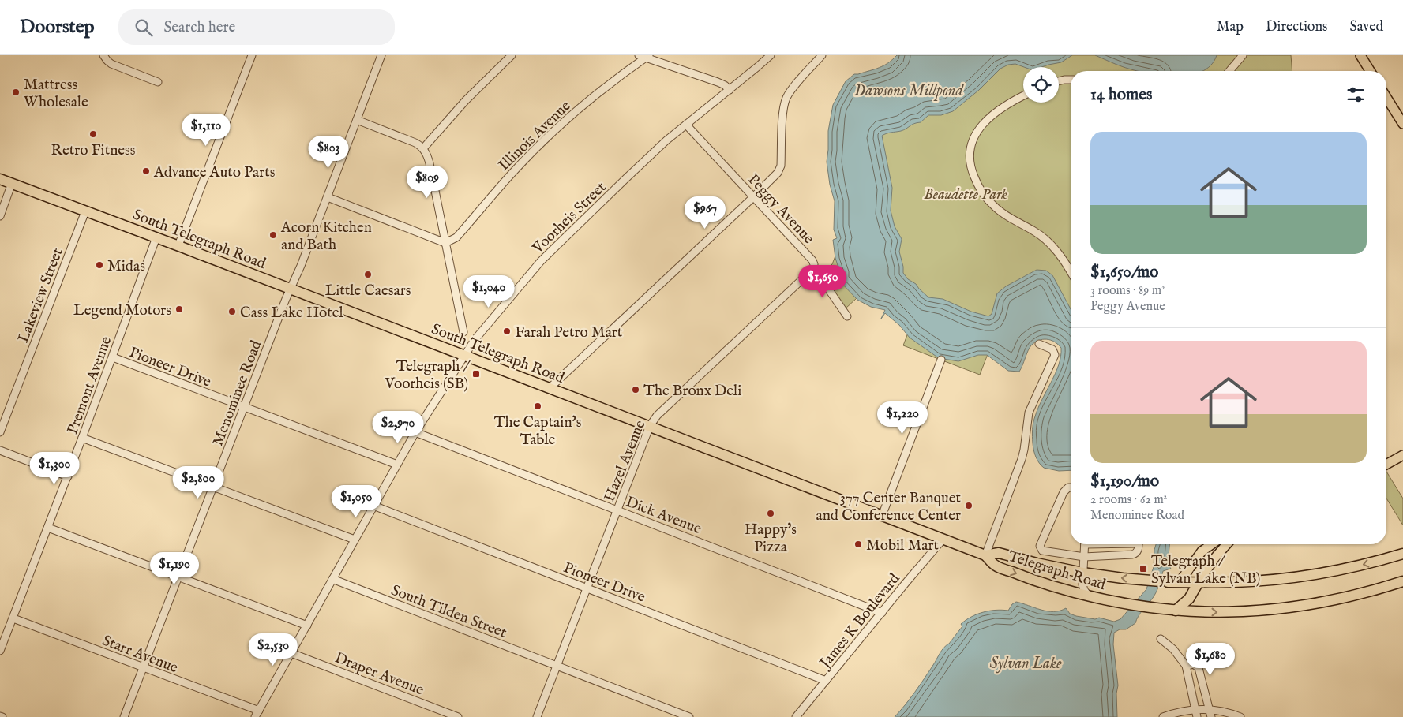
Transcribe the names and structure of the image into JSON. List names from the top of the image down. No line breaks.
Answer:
{"streets":{"highway":["South Telegraph Road","Telegraph Road"],"street":["Illinois Avenue","Peggy Avenue","Voorheis Street","Lakeview Street","Pioneer Drive","Premont Avenue","Menominee Road","Hazel Avenue","Dick Avenue","South Tilden Street","James K Boulevard","Starr Avenue","Draper Avenue"]},"crossings":[["Peggy Avenue","Voorheis Street"],["Peggy Avenue","Hazel Avenue"],["Voorheis Street","South Telegraph Road"],["Voorheis Street","Pioneer Drive"],["Voorheis Street","Dick Avenue"],["Voorheis Street","South Tilden Street"],["Voorheis Street","Starr Avenue"],["Voorheis Street","Draper Avenue"],["South Telegraph Road","Lakeview Street"],["South Telegraph Road","Premont Avenue"],["South Telegraph Road","Menominee Road"],["South Telegraph Road","Hazel Avenue"],["South Telegraph Road","Telegraph Road"],["South Telegraph Road","James K Boulevard"],["Pioneer Drive","Premont Avenue"],["Pioneer Drive","Menominee Road"],["Pioneer Drive","Hazel Avenue"],["Pioneer Drive","James K Boulevard"],["Premont Avenue","Starr Avenue"],["Menominee Road","Starr Avenue"],["Hazel Avenue","Dick Avenue"],["Hazel Avenue","South Tilden Street"],["Dick Avenue","James K Boulevard"]],"water":["Dawsons Millpond","Sylvan Lake"],"parks":["Beaudette Park"],"places":{"other":["Mattress Wholesale","Retro Fitness","Advance Auto Parts","Acorn Kitchen and Bath","Midas","Little Caesars","Legend Motors","Cass Lake Hotel","Farah Petro Mart","The Bronx Deli","The Captain's Table","377 Center Banquet and Conference Center","Happy's Pizza","Mobil Mart"],"transit":["Telegraph / Voorheis (SB)","Telegraph / Sylvan Lake (NB)"]},"page":{"header":"Doorstep","search":"Search here","nav":["Map","Directions","Saved"],"heading":"14 homes","price":["$1,110","$803","$809","$967","$1,650","$1,040","$1,220","$2,970","$1,300","$2,800","$1,050","$1,190","$2,530","$1,680"],"list":[{"name":"$1,650/mo","note":"3 rooms · 89 m² · Peggy Avenue"},{"name":"$1,190/mo","note":"2 rooms · 62 m² · Menominee Road"}]}}
